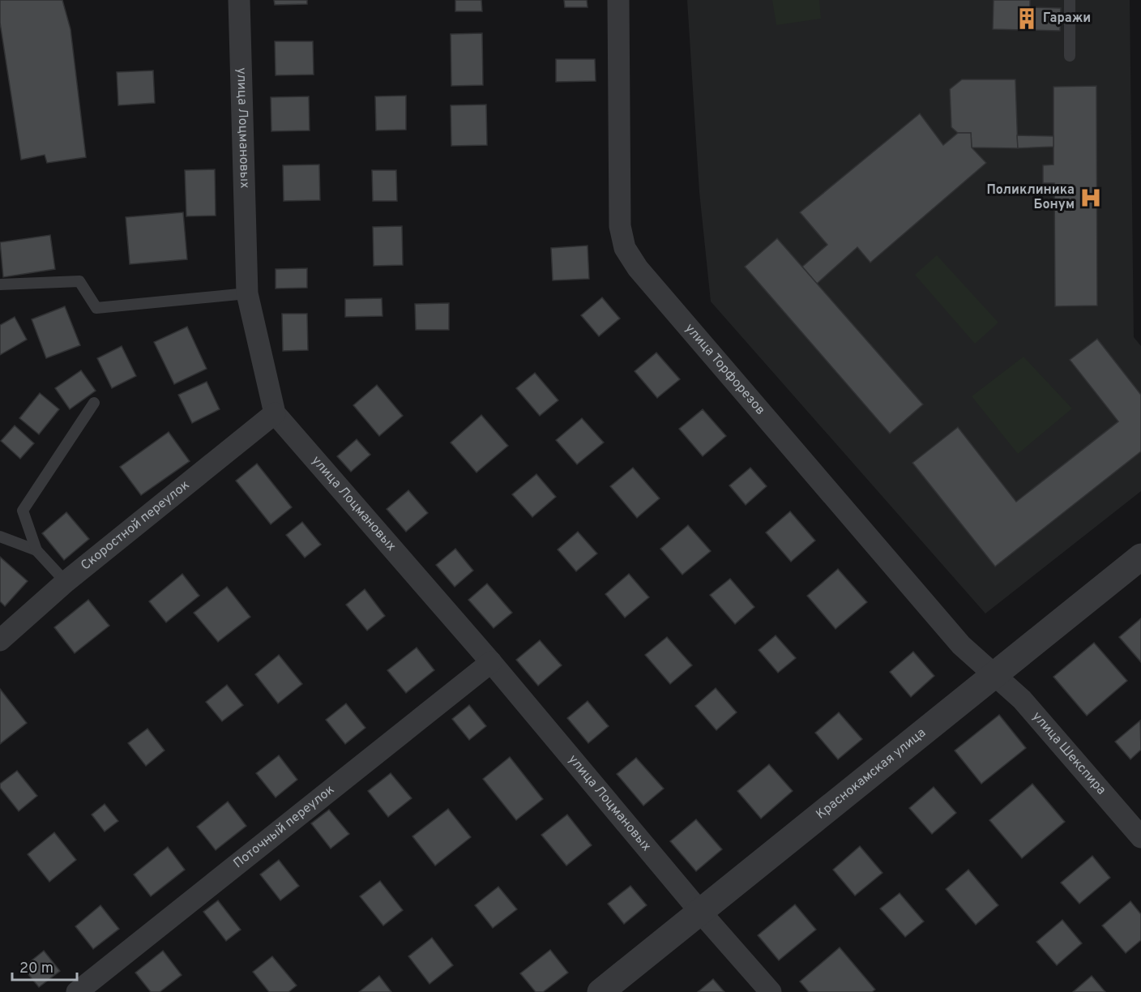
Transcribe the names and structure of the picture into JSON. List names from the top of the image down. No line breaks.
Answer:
{"streets":{"street":["улица Лоцмановых","улица Торфорезов","Скоростной переулок","улица Шекспира","Краснокамская улица","Поточный переулок"]},"crossings":[["улица Лоцмановых","Скоростной переулок"],["улица Лоцмановых","Краснокамская улица"],["улица Лоцмановых","Поточный переулок"],["улица Торфорезов","улица Шекспира"],["улица Торфорезов","Краснокамская улица"],["улица Шекспира","Краснокамская улица"]],"places":{"building":["Гаражи"],"hospital":["Поликлиника Бонум"]},"scale_bar":"20 m"}
